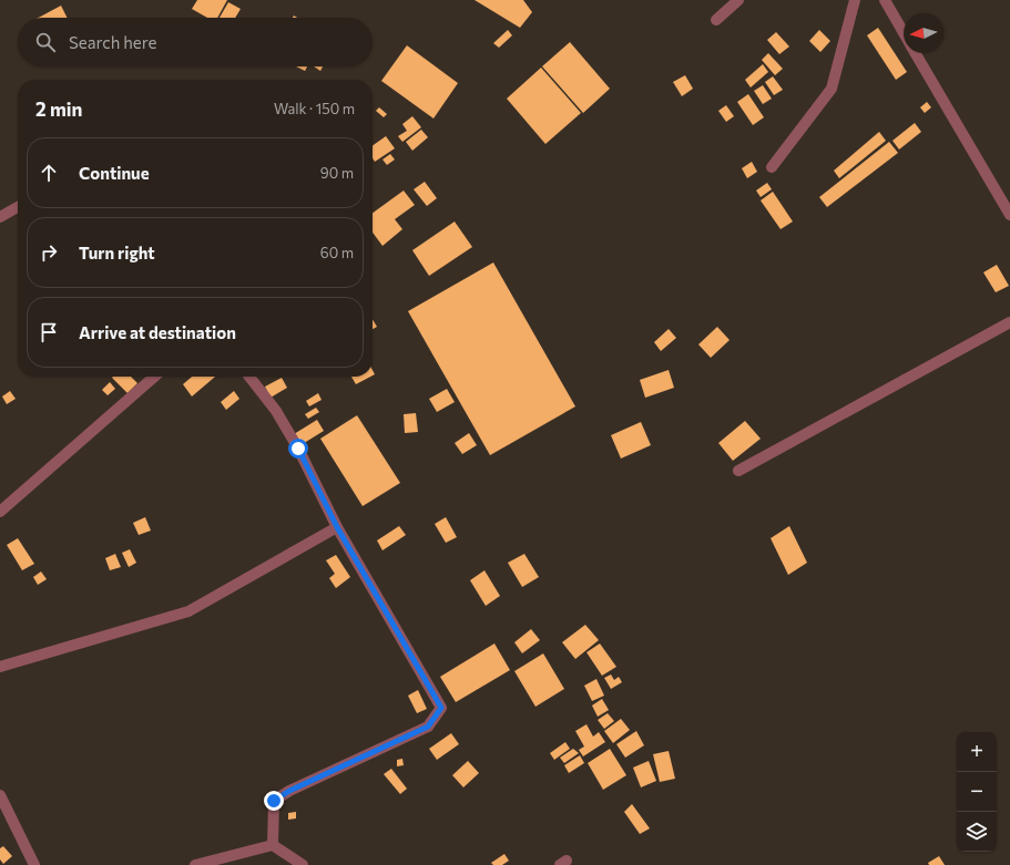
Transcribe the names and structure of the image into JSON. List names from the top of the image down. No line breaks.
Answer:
{"north":"left","page":{"search":"Search here","heading":["2 min","Walk · 150 m"],"list":[["Continue","90 m"],["Turn right","60 m"],"Arrive at destination"],"map_buttons":["+","−"]}}
